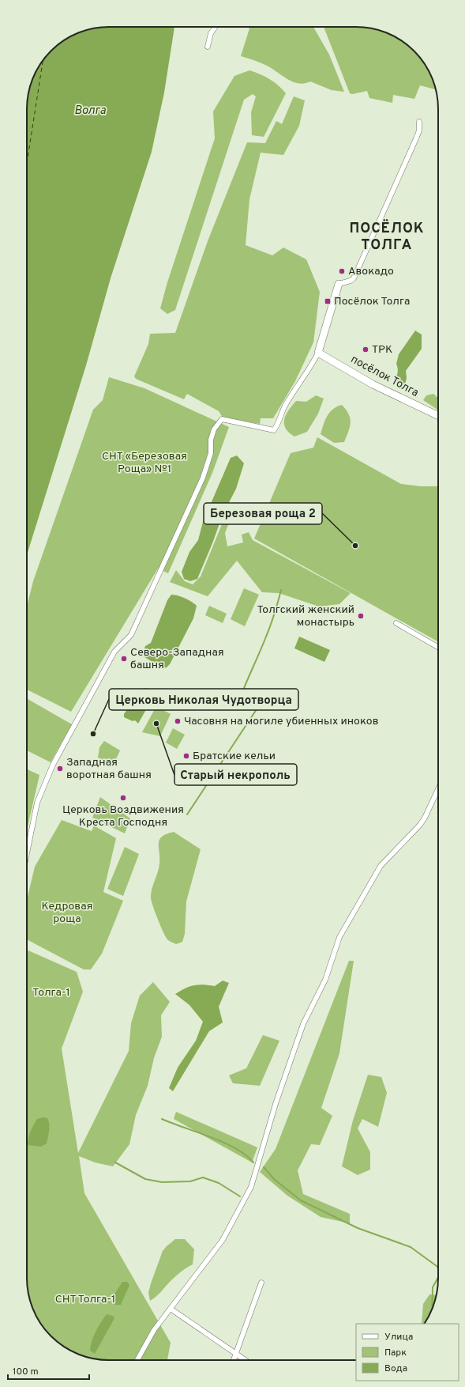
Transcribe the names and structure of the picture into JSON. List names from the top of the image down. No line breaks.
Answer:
{"streets":{"street":["посёлок Толга"]},"districts":["ПОСЁЛОК ТОЛГА"],"water":["Волга"],"parks":["СНТ «Березовая Роща» №1","Кедровая роща","Толга-1","СНТ Толга-1"],"places":{"other":["Авокадо","ТРК","Березовая роща 2","Толгский женский монастырь","Северо-Западная башня","Часовня на могиле убиенных иноков","Старый некрополь","Церковь Николая Чудотворца","Братские кельи","Западная воротная башня","Церковь Воздвижения Креста Господня"],"transit":["Посёлок Толга"]},"legend":["Улица","Парк","Вода"],"scale_bar":"100 m"}
